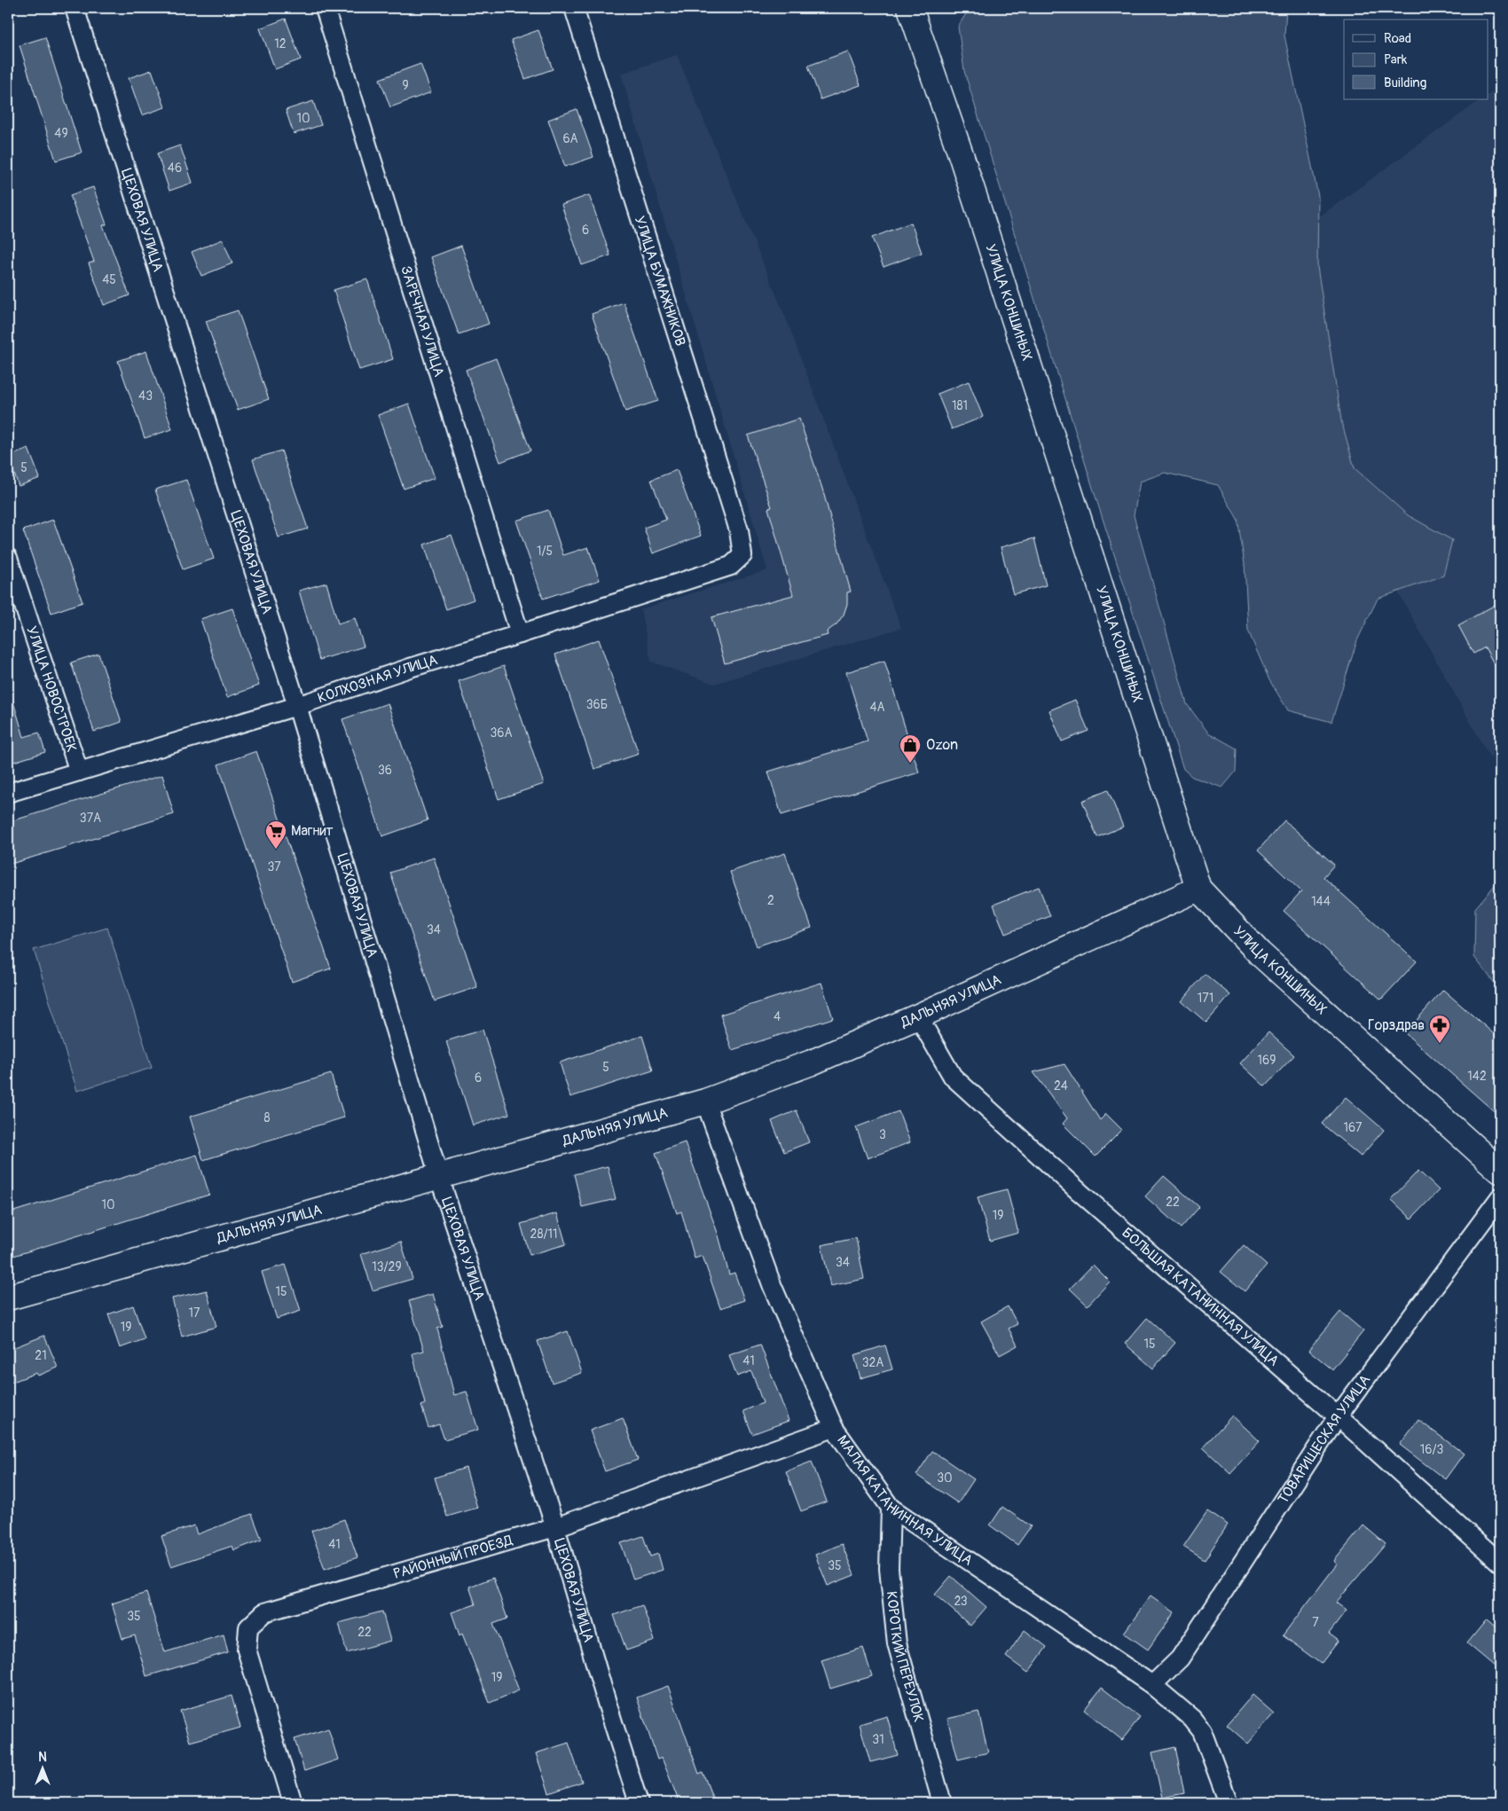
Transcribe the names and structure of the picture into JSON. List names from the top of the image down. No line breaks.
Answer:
{"streets":{"main road":["УЛИЦА КОНШИНЫХ","ДАЛЬНЯЯ УЛИЦА"],"street":["ЦЕХОВАЯ УЛИЦА","УЛИЦА БУМАЖНИКОВ","ЗАРЕЧНАЯ УЛИЦА","КОЛХОЗНАЯ УЛИЦА","УЛИЦА НОВОСТРОЕК","БОЛЬШАЯ КАТАНИННАЯ УЛИЦА","ТОВАРИЩЕСКАЯ УЛИЦА","МАЛАЯ КАТАНИННАЯ УЛИЦА","РАЙОННЫЙ ПРОЕЗД","КОРОТКИЙ ПЕРЕУЛОК"]},"crossings":[["ЦЕХОВАЯ УЛИЦА","КОЛХОЗНАЯ УЛИЦА"],["ЦЕХОВАЯ УЛИЦА","ДАЛЬНЯЯ УЛИЦА"],["ЦЕХОВАЯ УЛИЦА","РАЙОННЫЙ ПРОЕЗД"],["УЛИЦА БУМАЖНИКОВ","КОЛХОЗНАЯ УЛИЦА"],["УЛИЦА КОНШИНЫХ","ДАЛЬНЯЯ УЛИЦА"],["ЗАРЕЧНАЯ УЛИЦА","КОЛХОЗНАЯ УЛИЦА"],["КОЛХОЗНАЯ УЛИЦА","УЛИЦА НОВОСТРОЕК"],["ДАЛЬНЯЯ УЛИЦА","БОЛЬШАЯ КАТАНИННАЯ УЛИЦА"],["ДАЛЬНЯЯ УЛИЦА","МАЛАЯ КАТАНИННАЯ УЛИЦА"],["БОЛЬШАЯ КАТАНИННАЯ УЛИЦА","ТОВАРИЩЕСКАЯ УЛИЦА"],["ТОВАРИЩЕСКАЯ УЛИЦА","МАЛАЯ КАТАНИННАЯ УЛИЦА"],["МАЛАЯ КАТАНИННАЯ УЛИЦА","РАЙОННЫЙ ПРОЕЗД"],["МАЛАЯ КАТАНИННАЯ УЛИЦА","КОРОТКИЙ ПЕРЕУЛОК"]],"places":{"shop":["Ozon"],"supermarket":["Магнит"],"pharmacy":["Горздрав"]},"house_numbers":["12","9","10","49","6А","46","6","45","43","181","5","1/5","36Б","4А","36А","36","37А","37","2","144","34","171","4","169","5","142","6","24","8","167","3","22","10","19","28/11","34","13/29","15","17","19","15","21","41","32А","16/3","30","41","35","23","35","7","22","19","31"],"legend":["Road","Park","Building"],"north":"top"}
